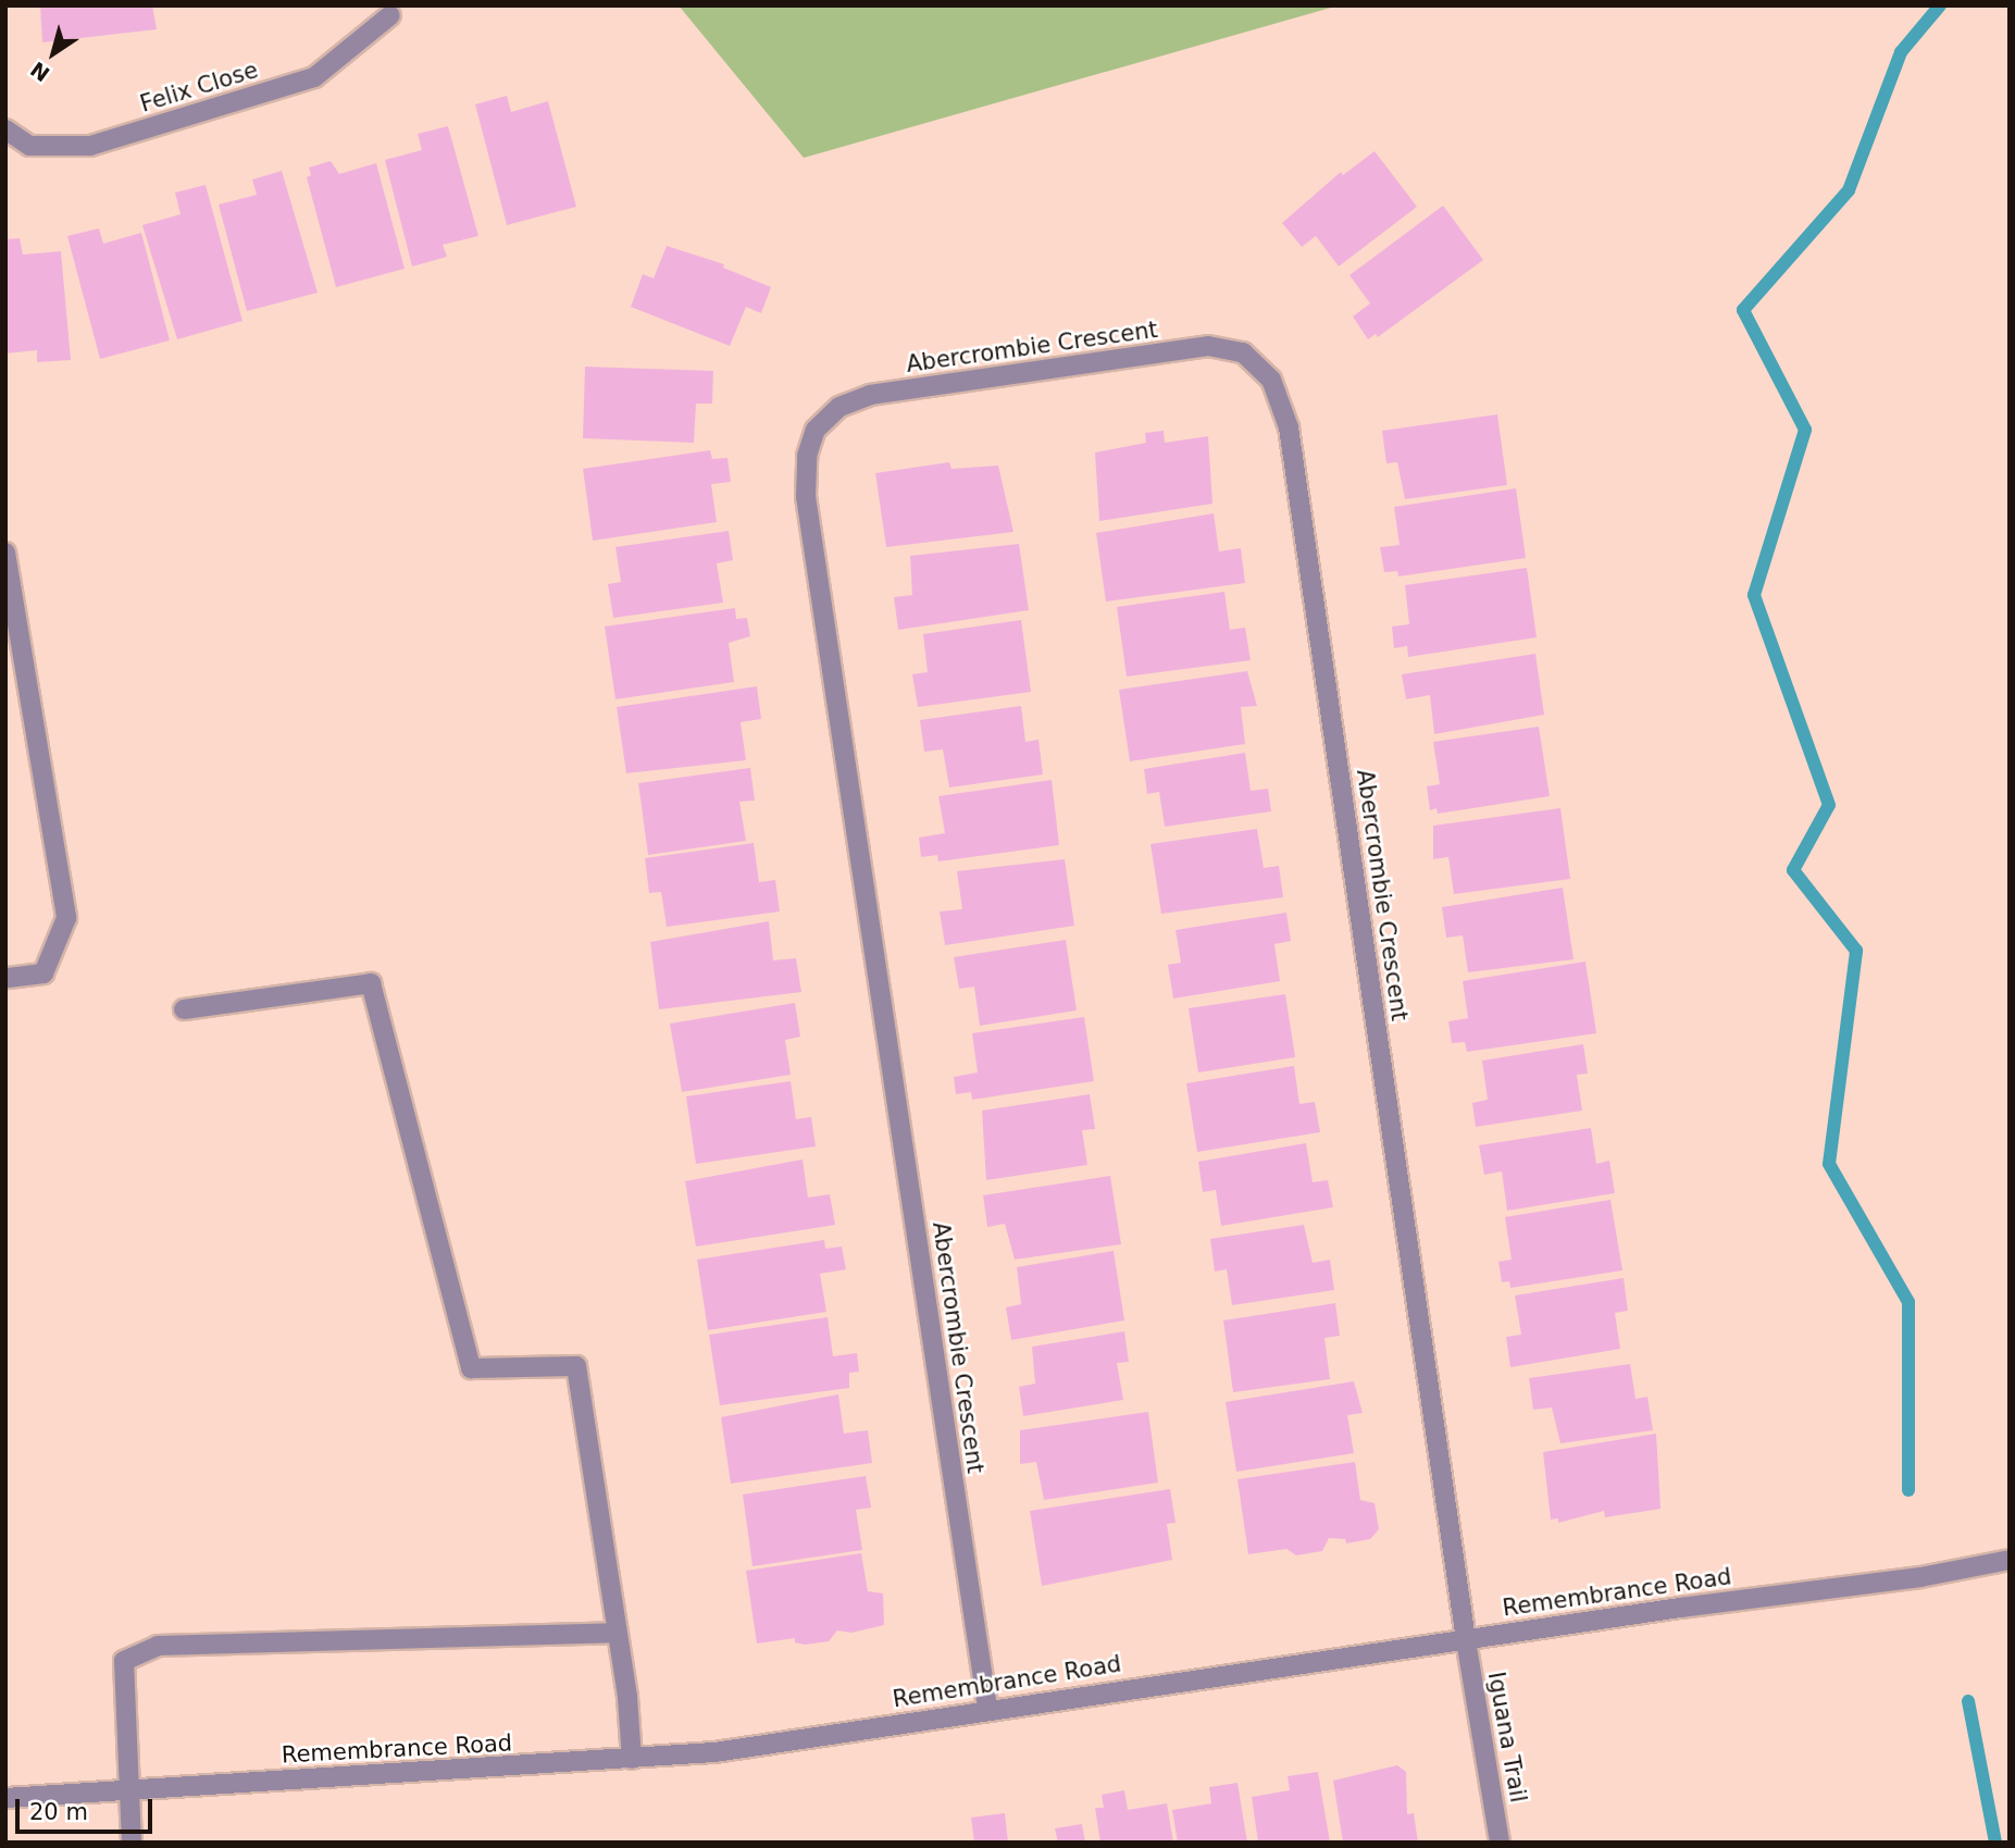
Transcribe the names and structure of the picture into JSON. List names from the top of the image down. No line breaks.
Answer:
{"streets":{"street":["Felix Close","Abercrombie Crescent","Remembrance Road","Iguana Trail"]},"crossings":[["Abercrombie Crescent","Remembrance Road"],["Abercrombie Crescent","Iguana Trail"],["Remembrance Road","Iguana Trail"]],"scale_bar":"20 m","north":"bottom left"}
